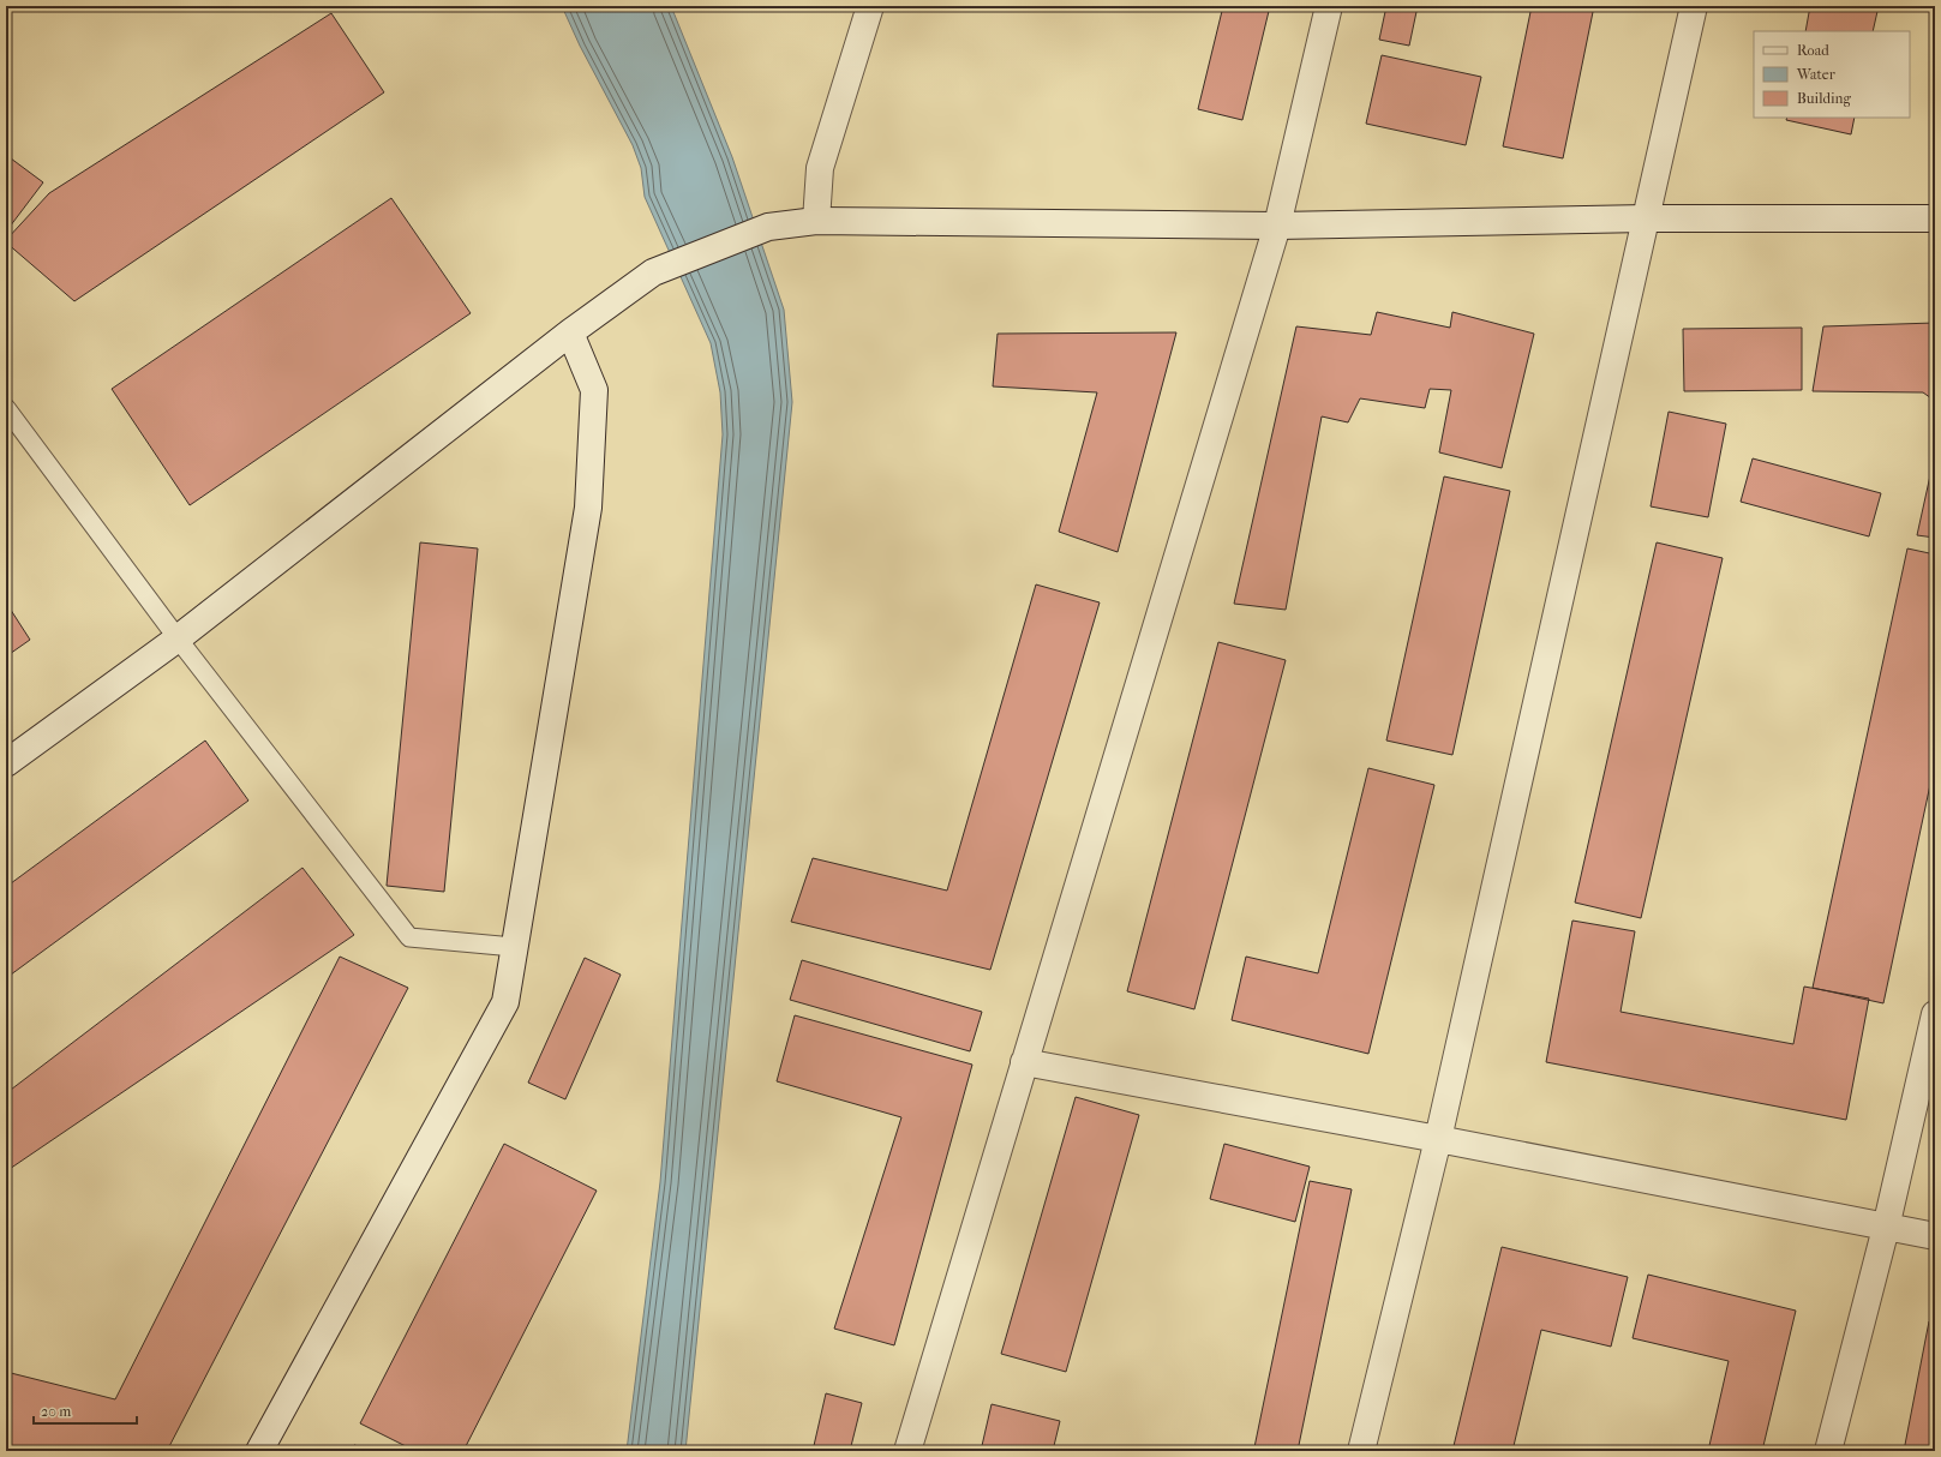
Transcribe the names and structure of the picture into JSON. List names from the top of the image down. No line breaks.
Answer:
{"legend":["Road","Water","Building"],"scale_bar":"20 m"}
